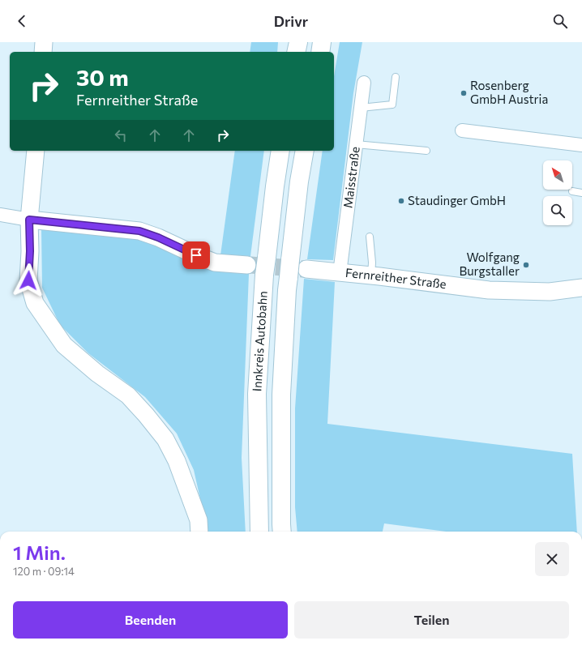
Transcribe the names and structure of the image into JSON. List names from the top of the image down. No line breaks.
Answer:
{"streets":{"highway":["Innkreis Autobahn"],"street":["Maisstraße","Fernreither Straße"]},"crossings":[["Maisstraße","Fernreither Straße"]],"places":["Rosenberg GmbH Austria","Staudinger GmbH","Wolfgang Burgstaller"],"north":"top left","page":{"header":"Drivr","turn":["30 m","Fernreither Straße"],"heading":["1 Min.","120 m · 09:14"],"buttons":["Beenden","Teilen"]}}
